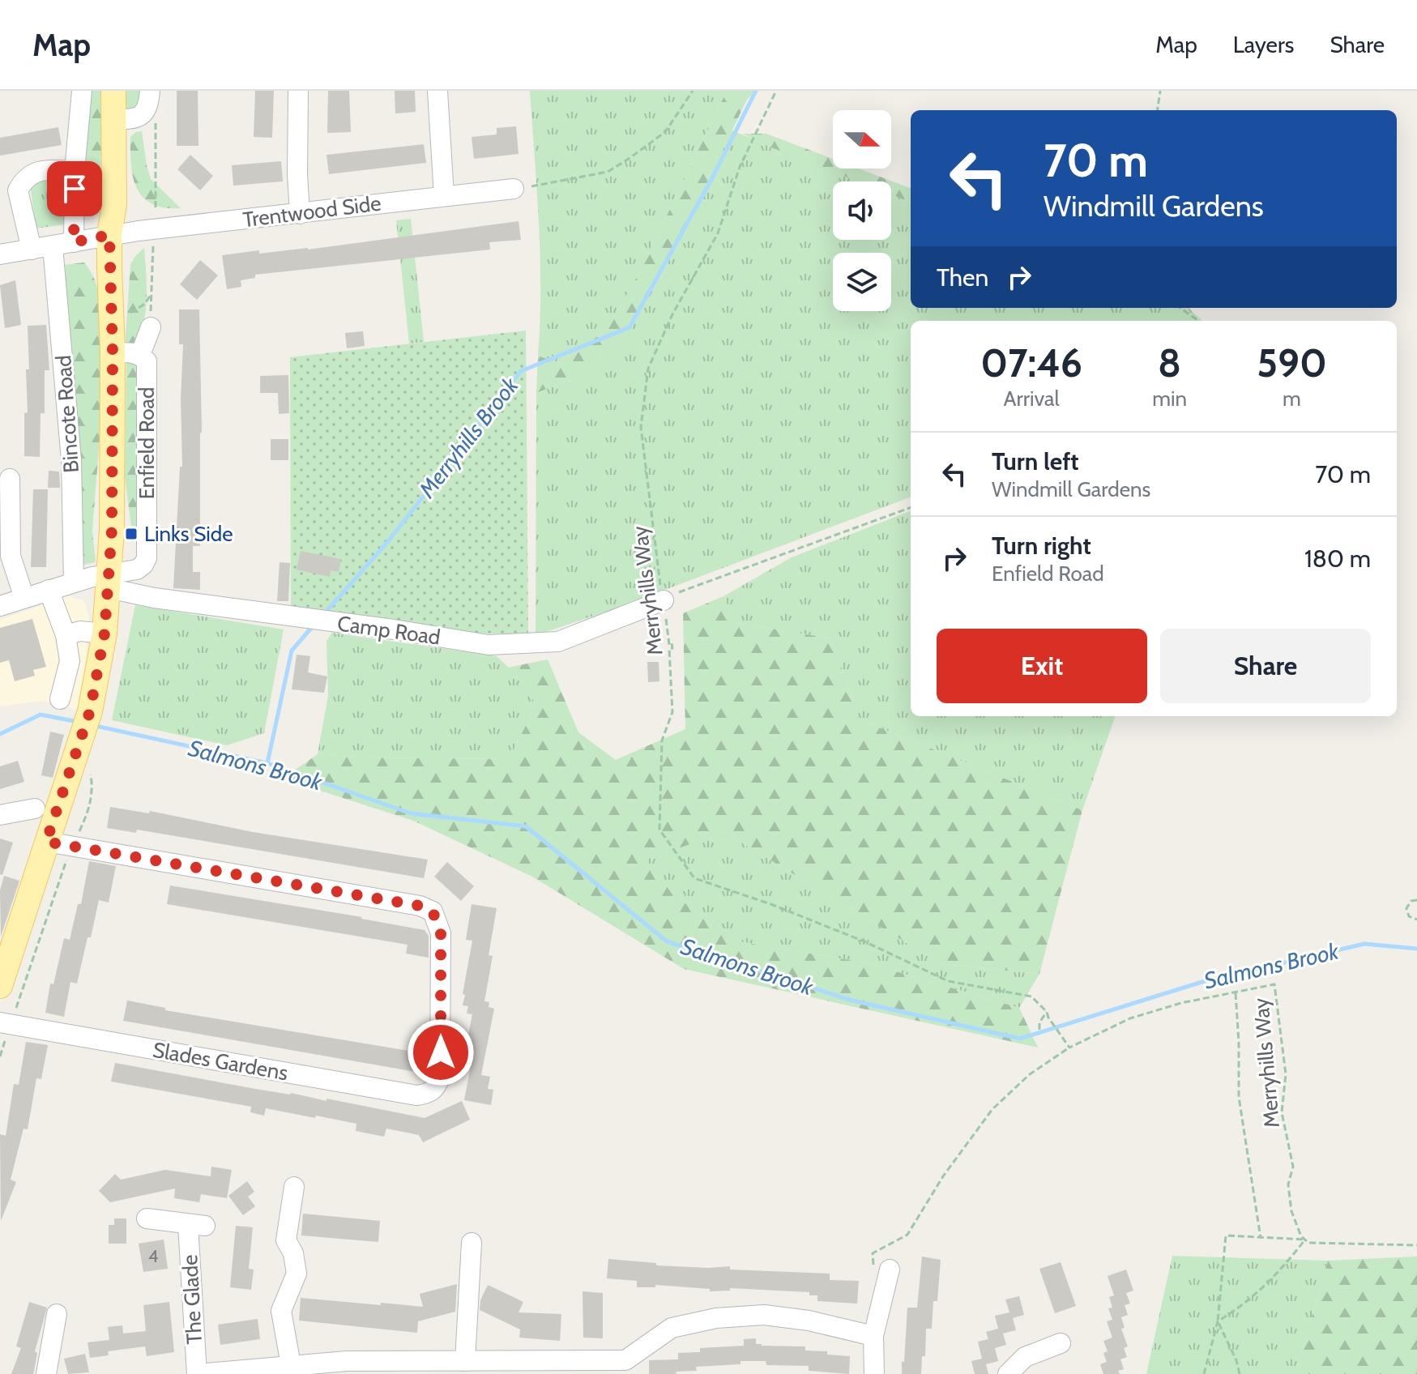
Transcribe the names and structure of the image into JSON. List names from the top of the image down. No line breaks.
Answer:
{"streets":{"main road":["Enfield Road"],"street":["Trentwood Side","Bincote Road","Camp Road","Slades Gardens","The Glade"],"path":["Merryhills Way"]},"crossings":[["Trentwood Side","Enfield Road"],["Enfield Road","Camp Road"],["Merryhills Way","Camp Road"]],"water":["Merryhills Brook","Salmons Brook"],"places":{"transit":["Links Side"]},"house_numbers":["4"],"north":"right","page":{"header":"Map","nav":["Map","Layers","Share"],"turn":["70 m","Windmill Gardens"],"then":"Then","eta":["07:46","Arrival","8","min","590","m"],"list":[{"name":"Turn left","note":"Windmill Gardens","value":"70 m"},{"name":"Turn right","note":"Enfield Road","value":"180 m"}],"buttons":["Exit","Share"]}}
